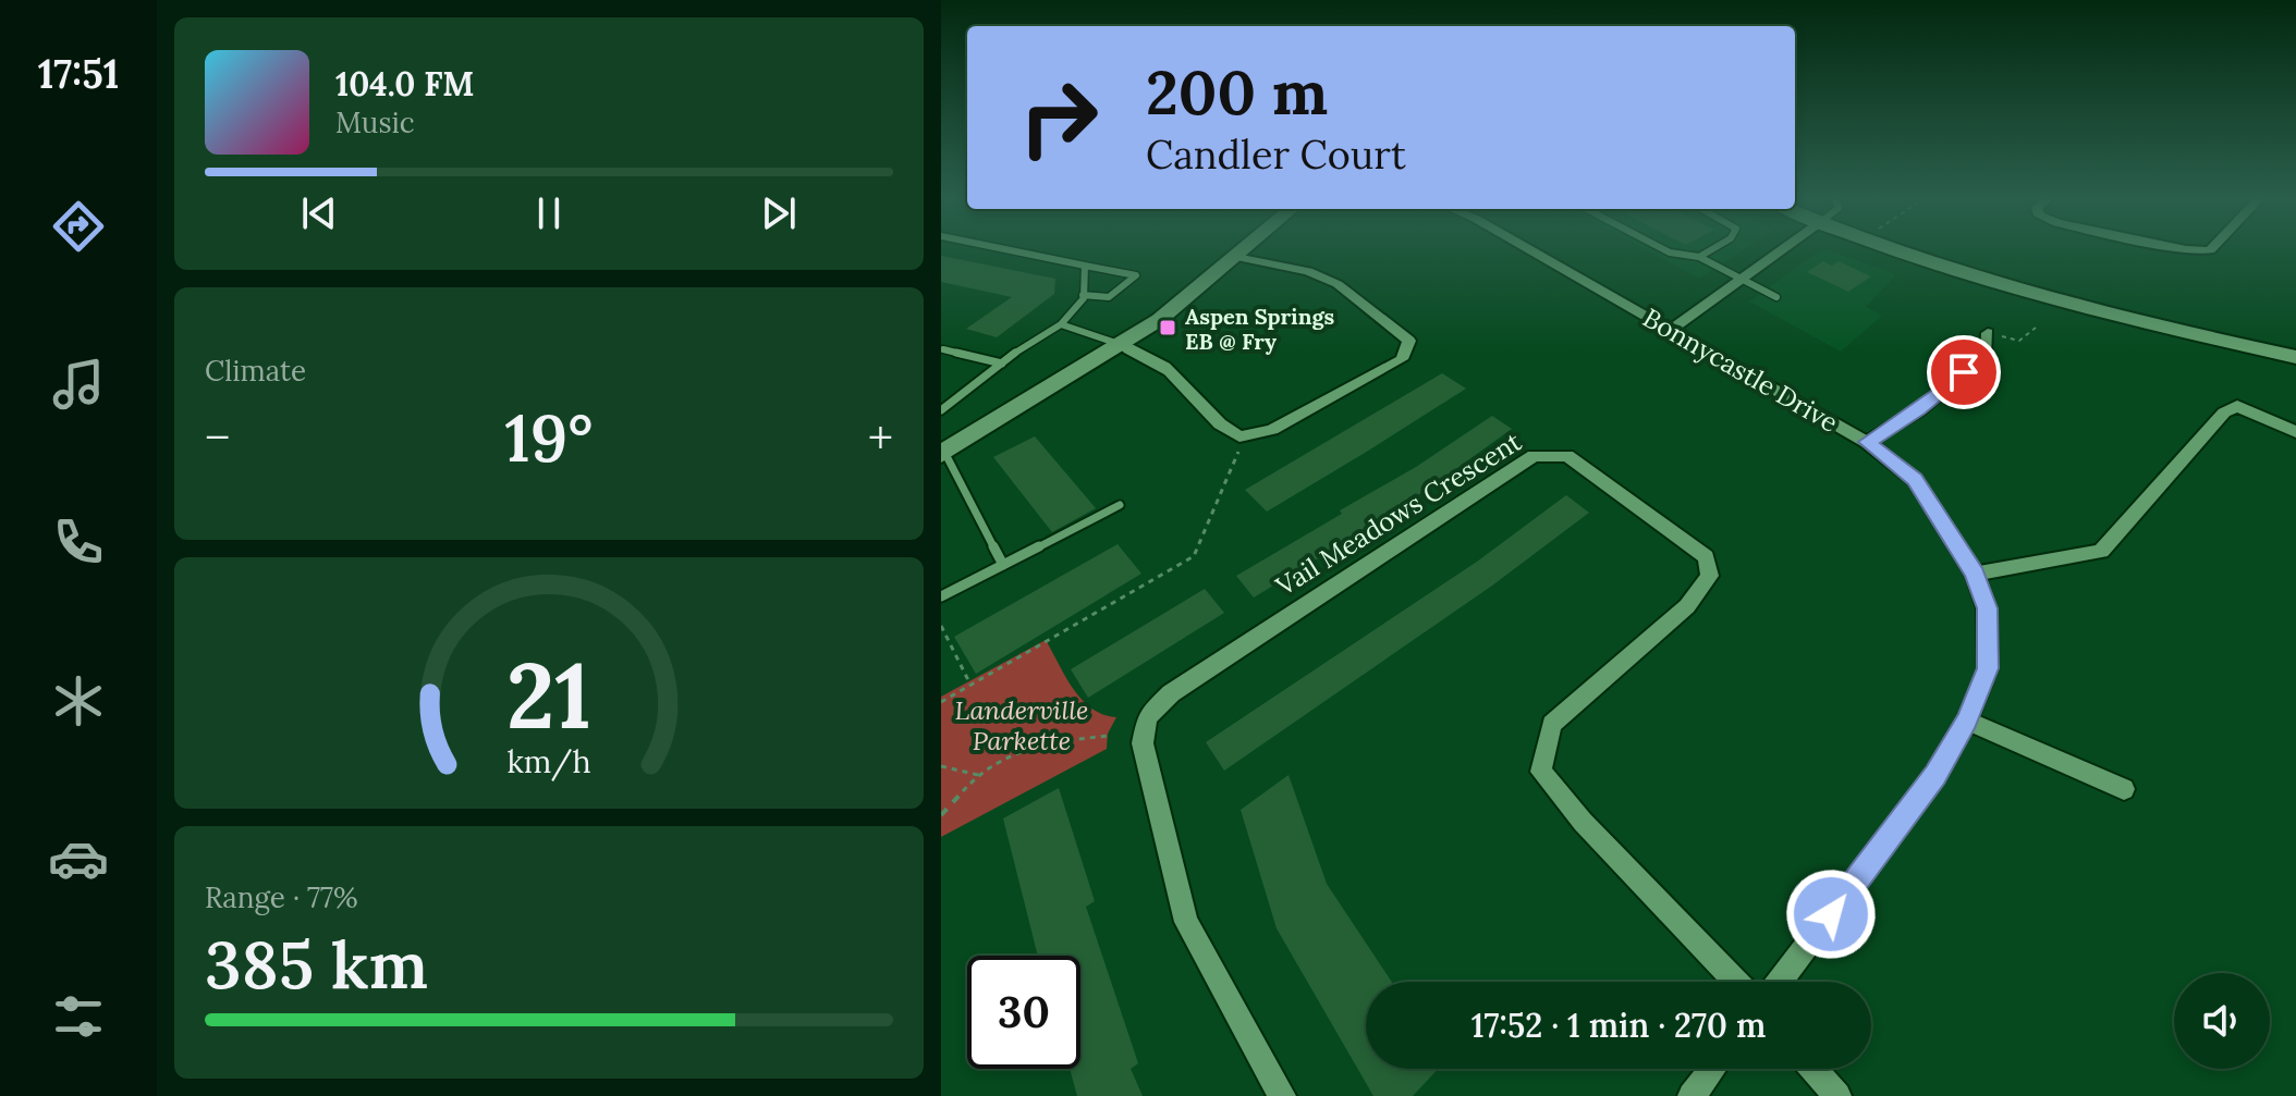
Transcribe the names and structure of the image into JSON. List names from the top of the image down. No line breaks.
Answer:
{"streets":{"street":["Bonnycastle Drive","Vail Meadows Crescent"]},"parks":["Landerville Parkette"],"places":{"transit":["Aspen Springs EB @ Fry"]},"page":{"tabs":"17:51","turn":["200 m","Candler Court"],"song":["104.0 FM","Music"],"tile":["Climate",["Range · 77%","385 km"]],"heat":["−","19°","+"],"limit":"30","trip":"17:52 · 1 min · 270 m","gauge":["21","km/h"]}}
